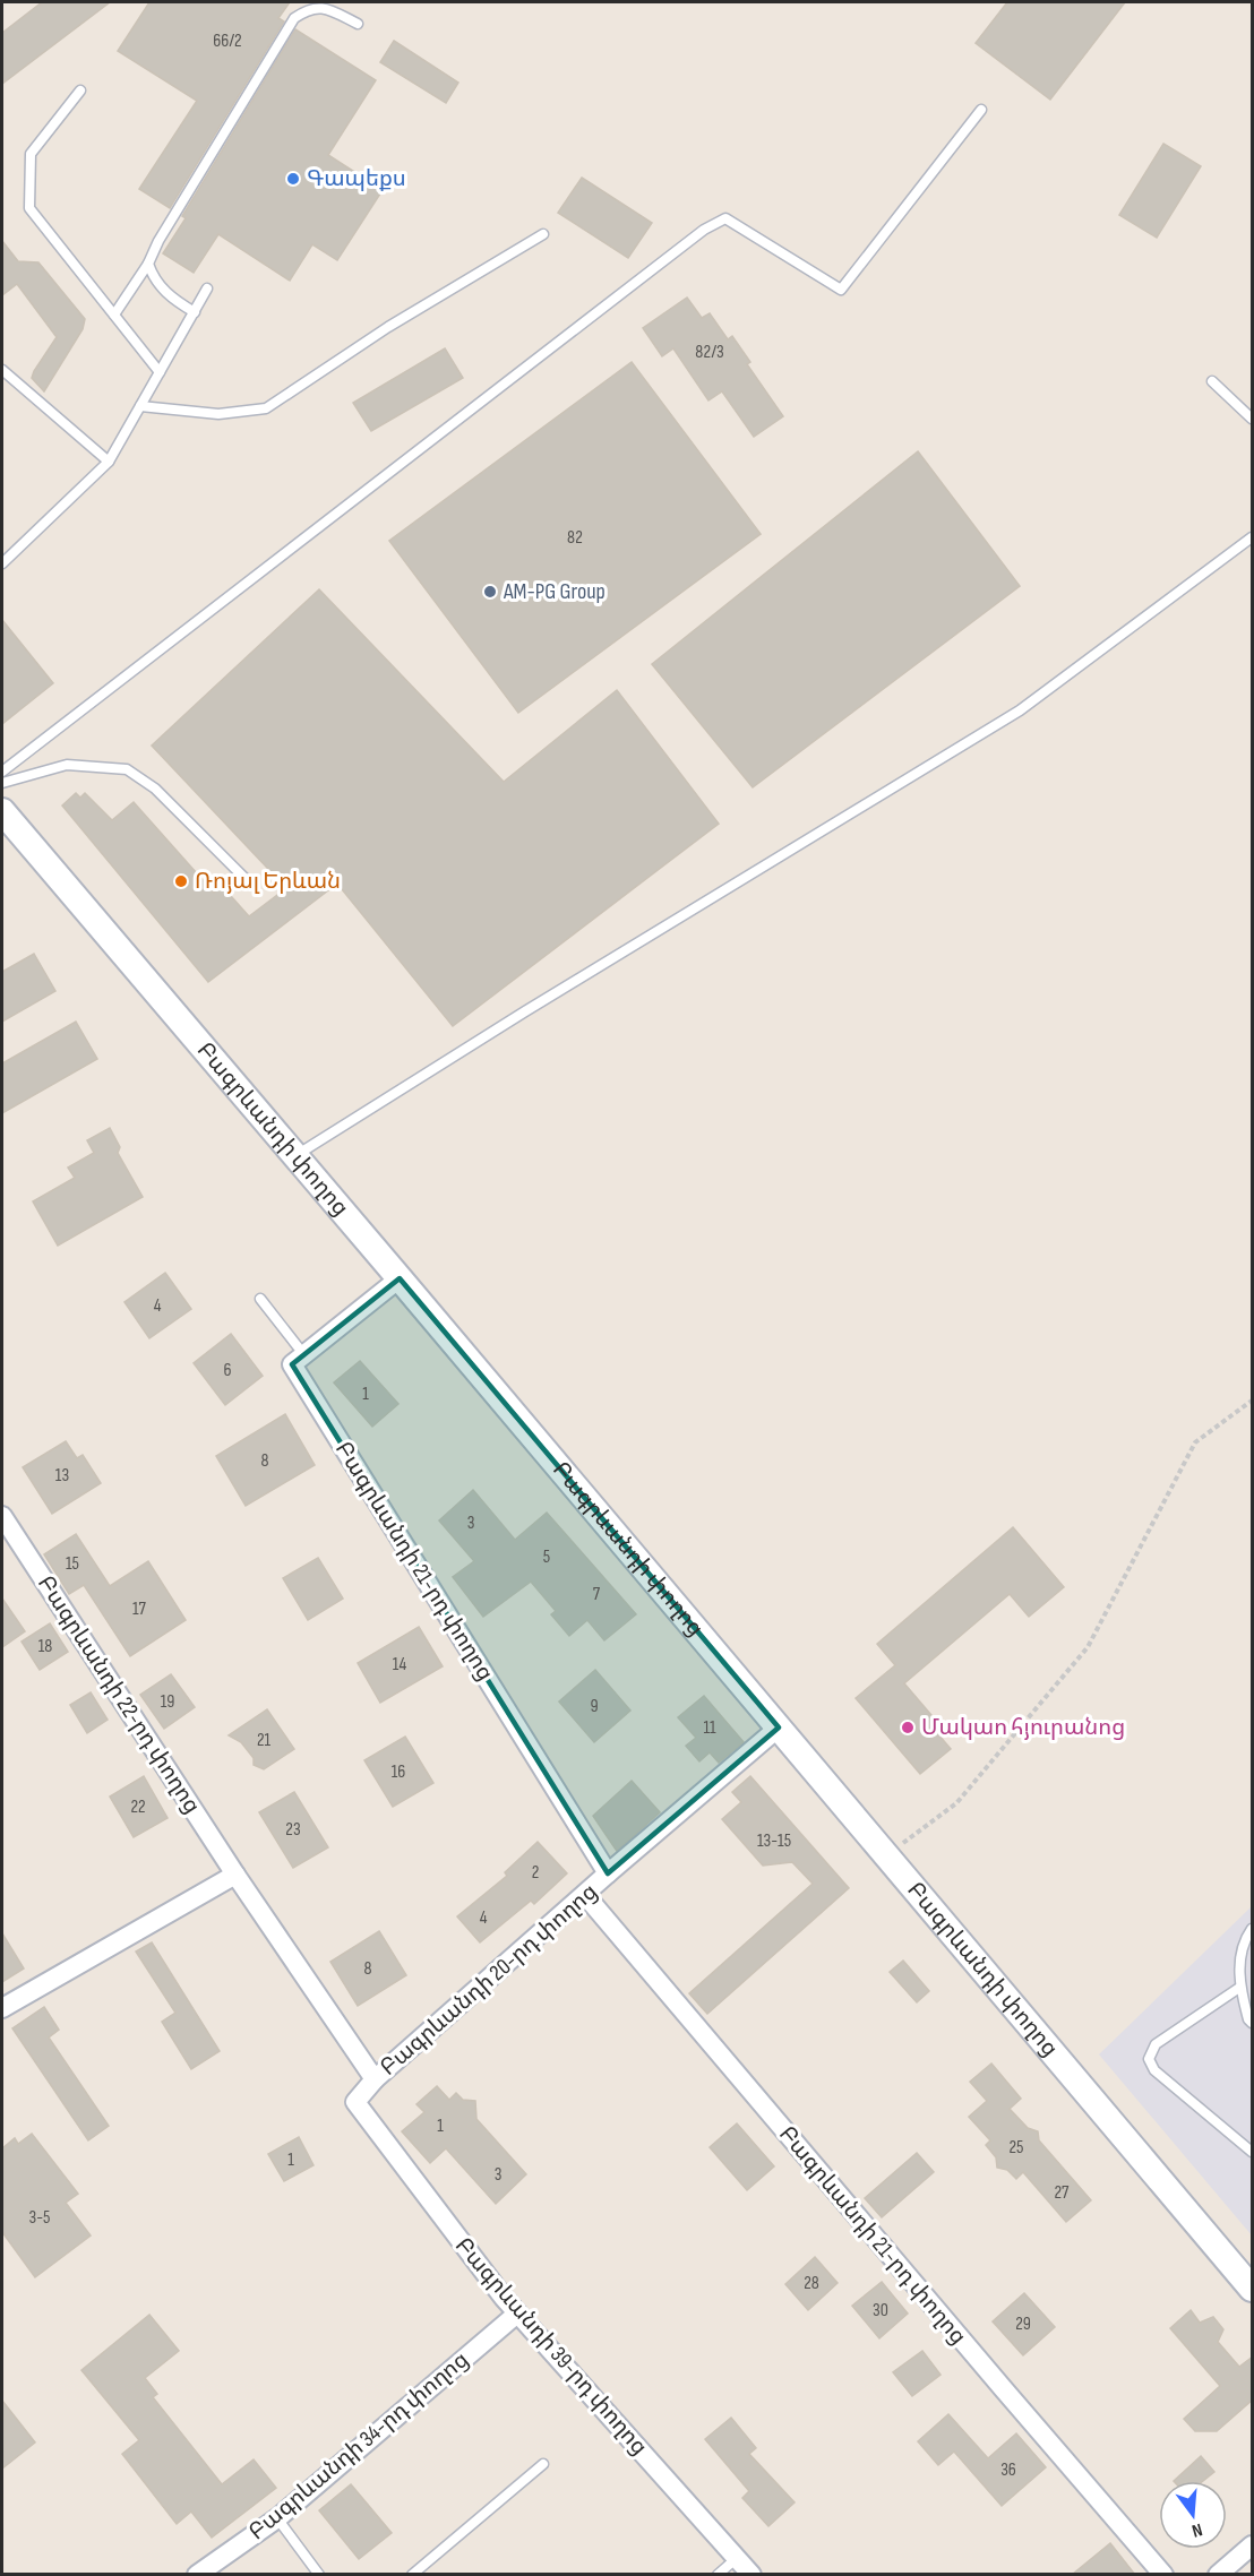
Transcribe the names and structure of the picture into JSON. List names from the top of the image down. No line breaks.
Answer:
{"streets":{"main road":["Բագրևանդի փողոց"],"street":["Բագրևանդի 21-րդ փողոց","Բագրևանդի 22-րդ փողոց","Բագրևանդի 20-րդ փողոց","Բագրևանդի 39-րդ փողոց","Բագրևանդի 34-րդ փողոց"]},"crossings":[["Բագրևանդի փողոց","Բագրևանդի 20-րդ փողոց"],["Բագրևանդի 21-րդ փողոց","Բագրևանդի 20-րդ փողոց"],["Բագրևանդի 22-րդ փողոց","Բագրևանդի 20-րդ փողոց"],["Բագրևանդի 20-րդ փողոց","Բագրևանդի 39-րդ փողոց"],["Բագրևանդի 39-րդ փողոց","Բագրևանդի 34-րդ փողոց"]],"places":["Գապեքս","AM-PG Group","Ռոյալ Երևան","Մակաո հյուրանոց"],"house_numbers":["66/2","82/3","82","4","6","1","8","13","3","5","15","7","17","18","14","19","9","11","21","16","22","23","13-15","2","4","8","1","25","1","3","27","3-5","28","30","29","36"],"north":"bottom"}
